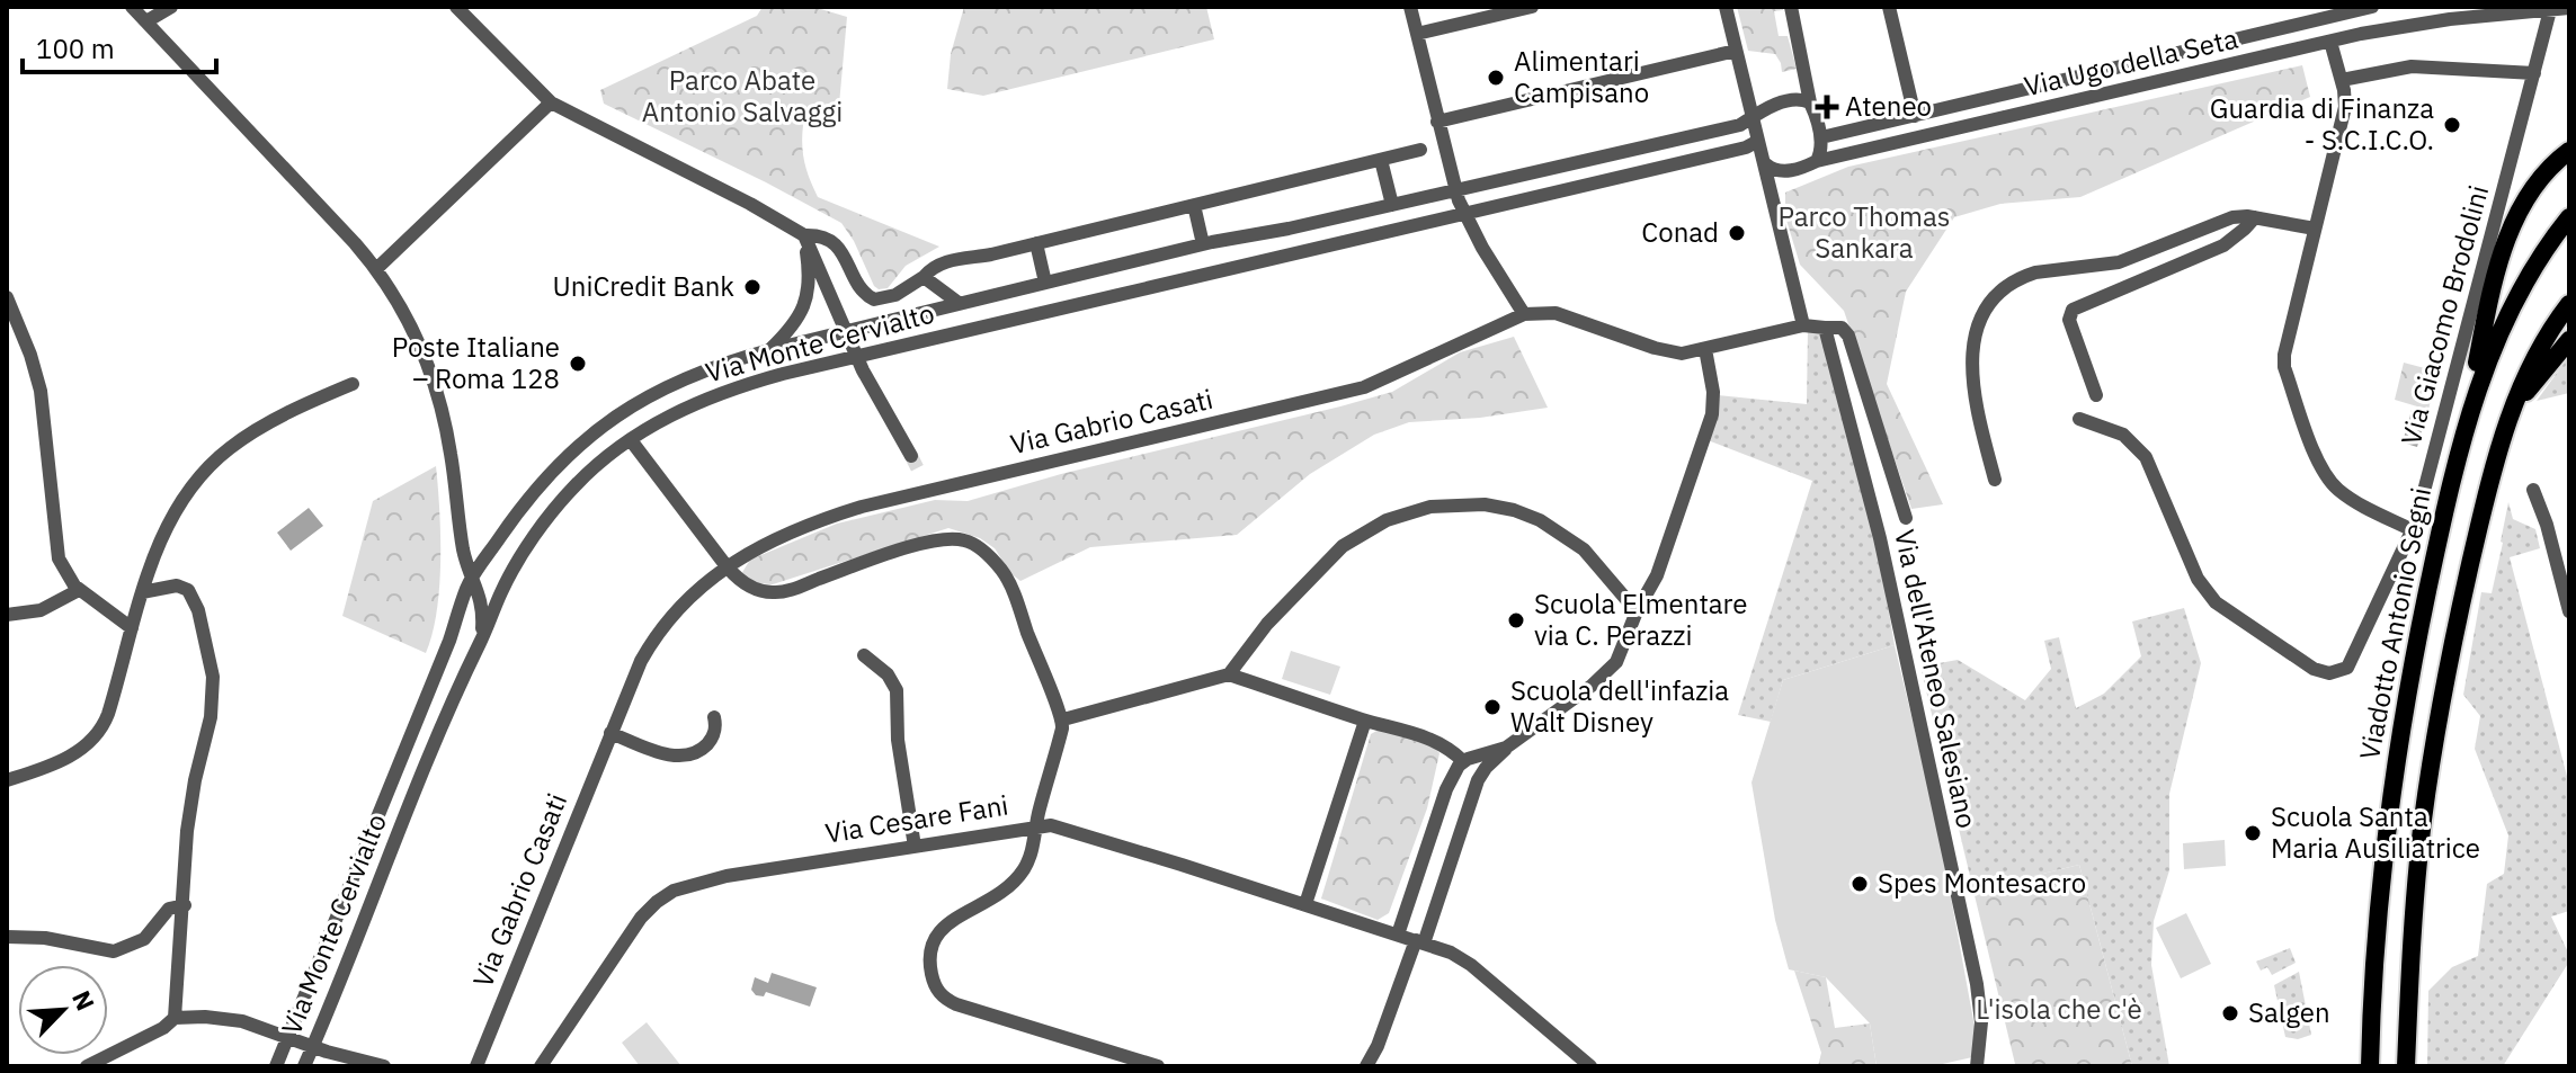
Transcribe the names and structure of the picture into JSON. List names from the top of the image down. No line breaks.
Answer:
{"streets":{"main road":["Viadotto Antonio Segni"],"street":["Via Ugo della Seta","Via Giacomo Brodolini","Via Monte Cervialto","Via Gabrio Casati","Via dell'Ateneo Salesiano","Via Cesare Fani"]},"crossings":[["Via Ugo della Seta","Via Giacomo Brodolini"],["Via Ugo della Seta","Via Monte Cervialto"]],"parks":["Parco Abate Antonio Salvaggi","Parco Thomas Sankara","L'isola che c'è"],"places":{"other":["Alimentari Campisano","Guardia di Finanza - S.C.I.C.O.","Conad","UniCredit Bank","Poste Italiane – Roma 128","Scuola Elmentare via C. Perazzi","Scuola dell'infazia Walt Disney","Scuola Santa Maria Ausiliatrice","Spes Montesacro","Salgen"],"health":["Ateneo"]},"scale_bar":"100 m","north":"top right"}
